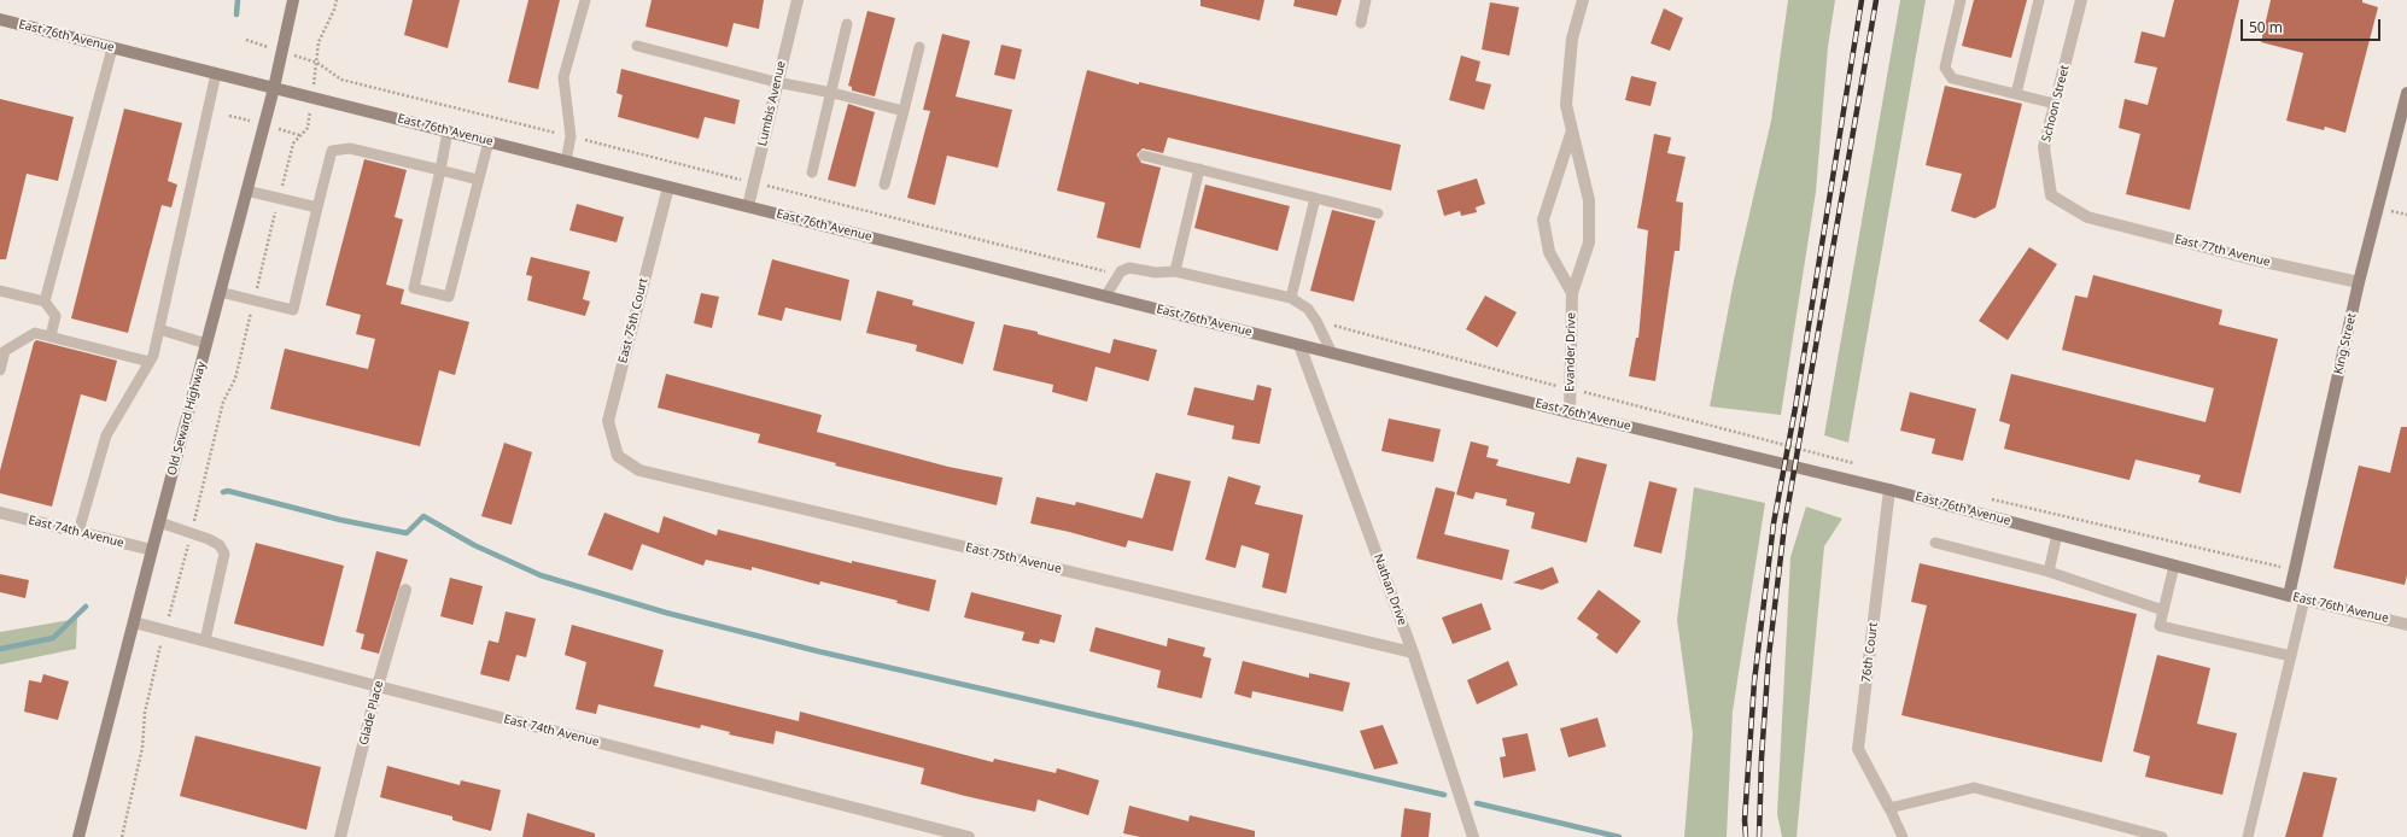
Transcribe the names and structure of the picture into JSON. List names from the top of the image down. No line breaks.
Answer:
{"streets":{"street":["East 76th Avenue","Lumbis Avenue","Schoon Street","East 77th Avenue","East 75th Court","King Street","Evander Drive","Old Seward Highway","East 74th Avenue","East 75th Avenue","Nathan Drive","76th Court","Glade Place"]},"crossings":[["East 76th Avenue","Lumbis Avenue"],["East 76th Avenue","East 75th Court"],["East 76th Avenue","King Street"],["East 76th Avenue","Evander Drive"],["East 76th Avenue","Old Seward Highway"],["East 76th Avenue","Nathan Drive"],["East 76th Avenue","76th Court"],["Schoon Street","East 77th Avenue"],["East 77th Avenue","King Street"],["East 75th Court","East 75th Avenue"],["Old Seward Highway","East 74th Avenue"],["East 74th Avenue","Glade Place"],["East 75th Avenue","Nathan Drive"]],"scale_bar":"50 m"}
